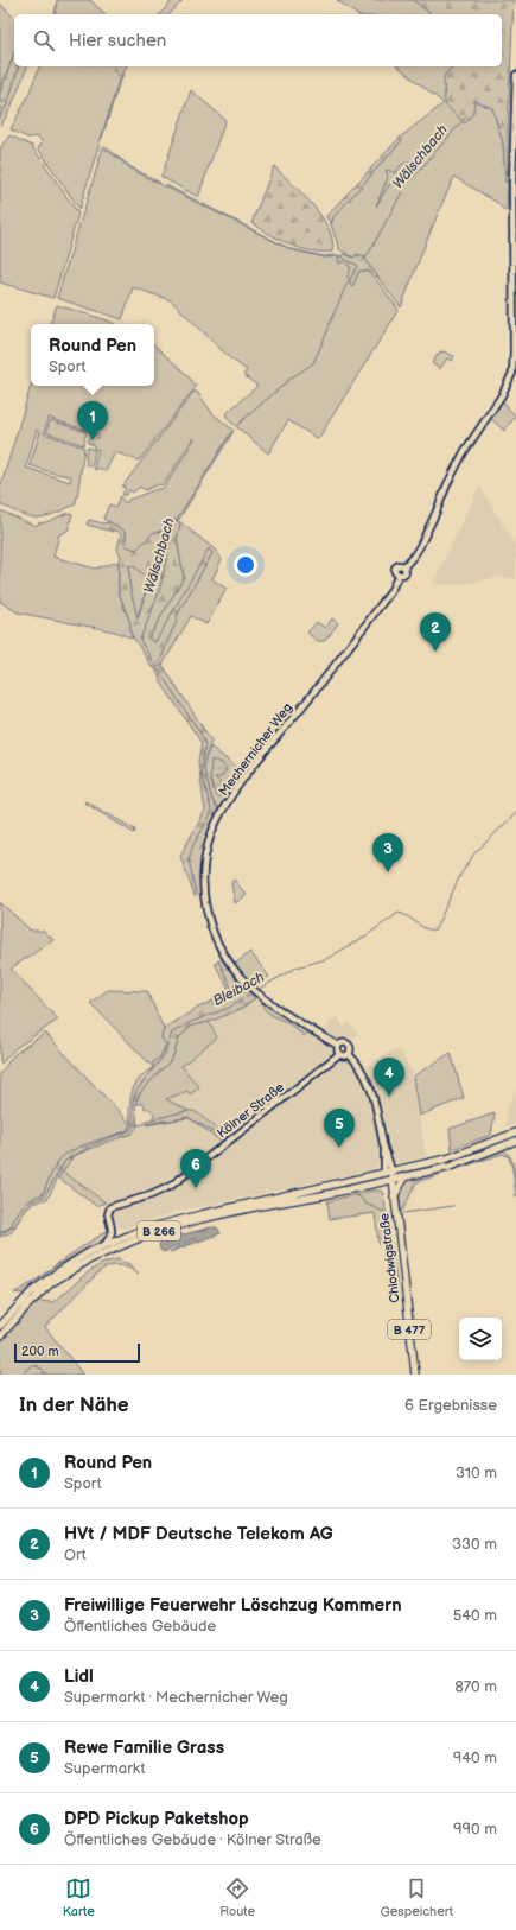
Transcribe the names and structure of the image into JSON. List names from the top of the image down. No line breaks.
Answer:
{"streets":{"main road":["B 266","Chlodwigstraße","B 477"],"street":["Mechernicher Weg","Kölner Straße"]},"crossings":[["Mechernicher Weg","Kölner Straße"],["Mechernicher Weg","B 477"],["Kölner Straße","B 266"],["Kölner Straße","B 477"],["B 266","B 477"],["Chlodwigstraße","B 477"]],"water":["Wälschbach","Bleibach"],"scale_bar":"200 m","page":{"search":"Hier suchen","popup":["Round Pen","Sport"],"pins":["1","2","3","4","5","6"],"scale":"200 m","heading":["In der Nähe","6 Ergebnisse"],"list":[{"mark":"1","name":"Round Pen","note":"Sport","value":"310 m"},{"mark":"2","name":"HVt / MDF Deutsche Telekom AG","note":"Ort","value":"330 m"},{"mark":"3","name":"Freiwillige Feuerwehr Löschzug Kommern","note":"Öffentliches Gebäude","value":"540 m"},{"mark":"4","name":"Lidl","note":"Supermarkt · Mechernicher Weg","value":"870 m"},{"mark":"5","name":"Rewe Familie Grass","note":"Supermarkt","value":"940 m"},{"mark":"6","name":"DPD Pickup Paketshop","note":"Öffentliches Gebäude · Kölner Straße","value":"990 m"}],"nav":["Karte","Route","Gespeichert"]}}
